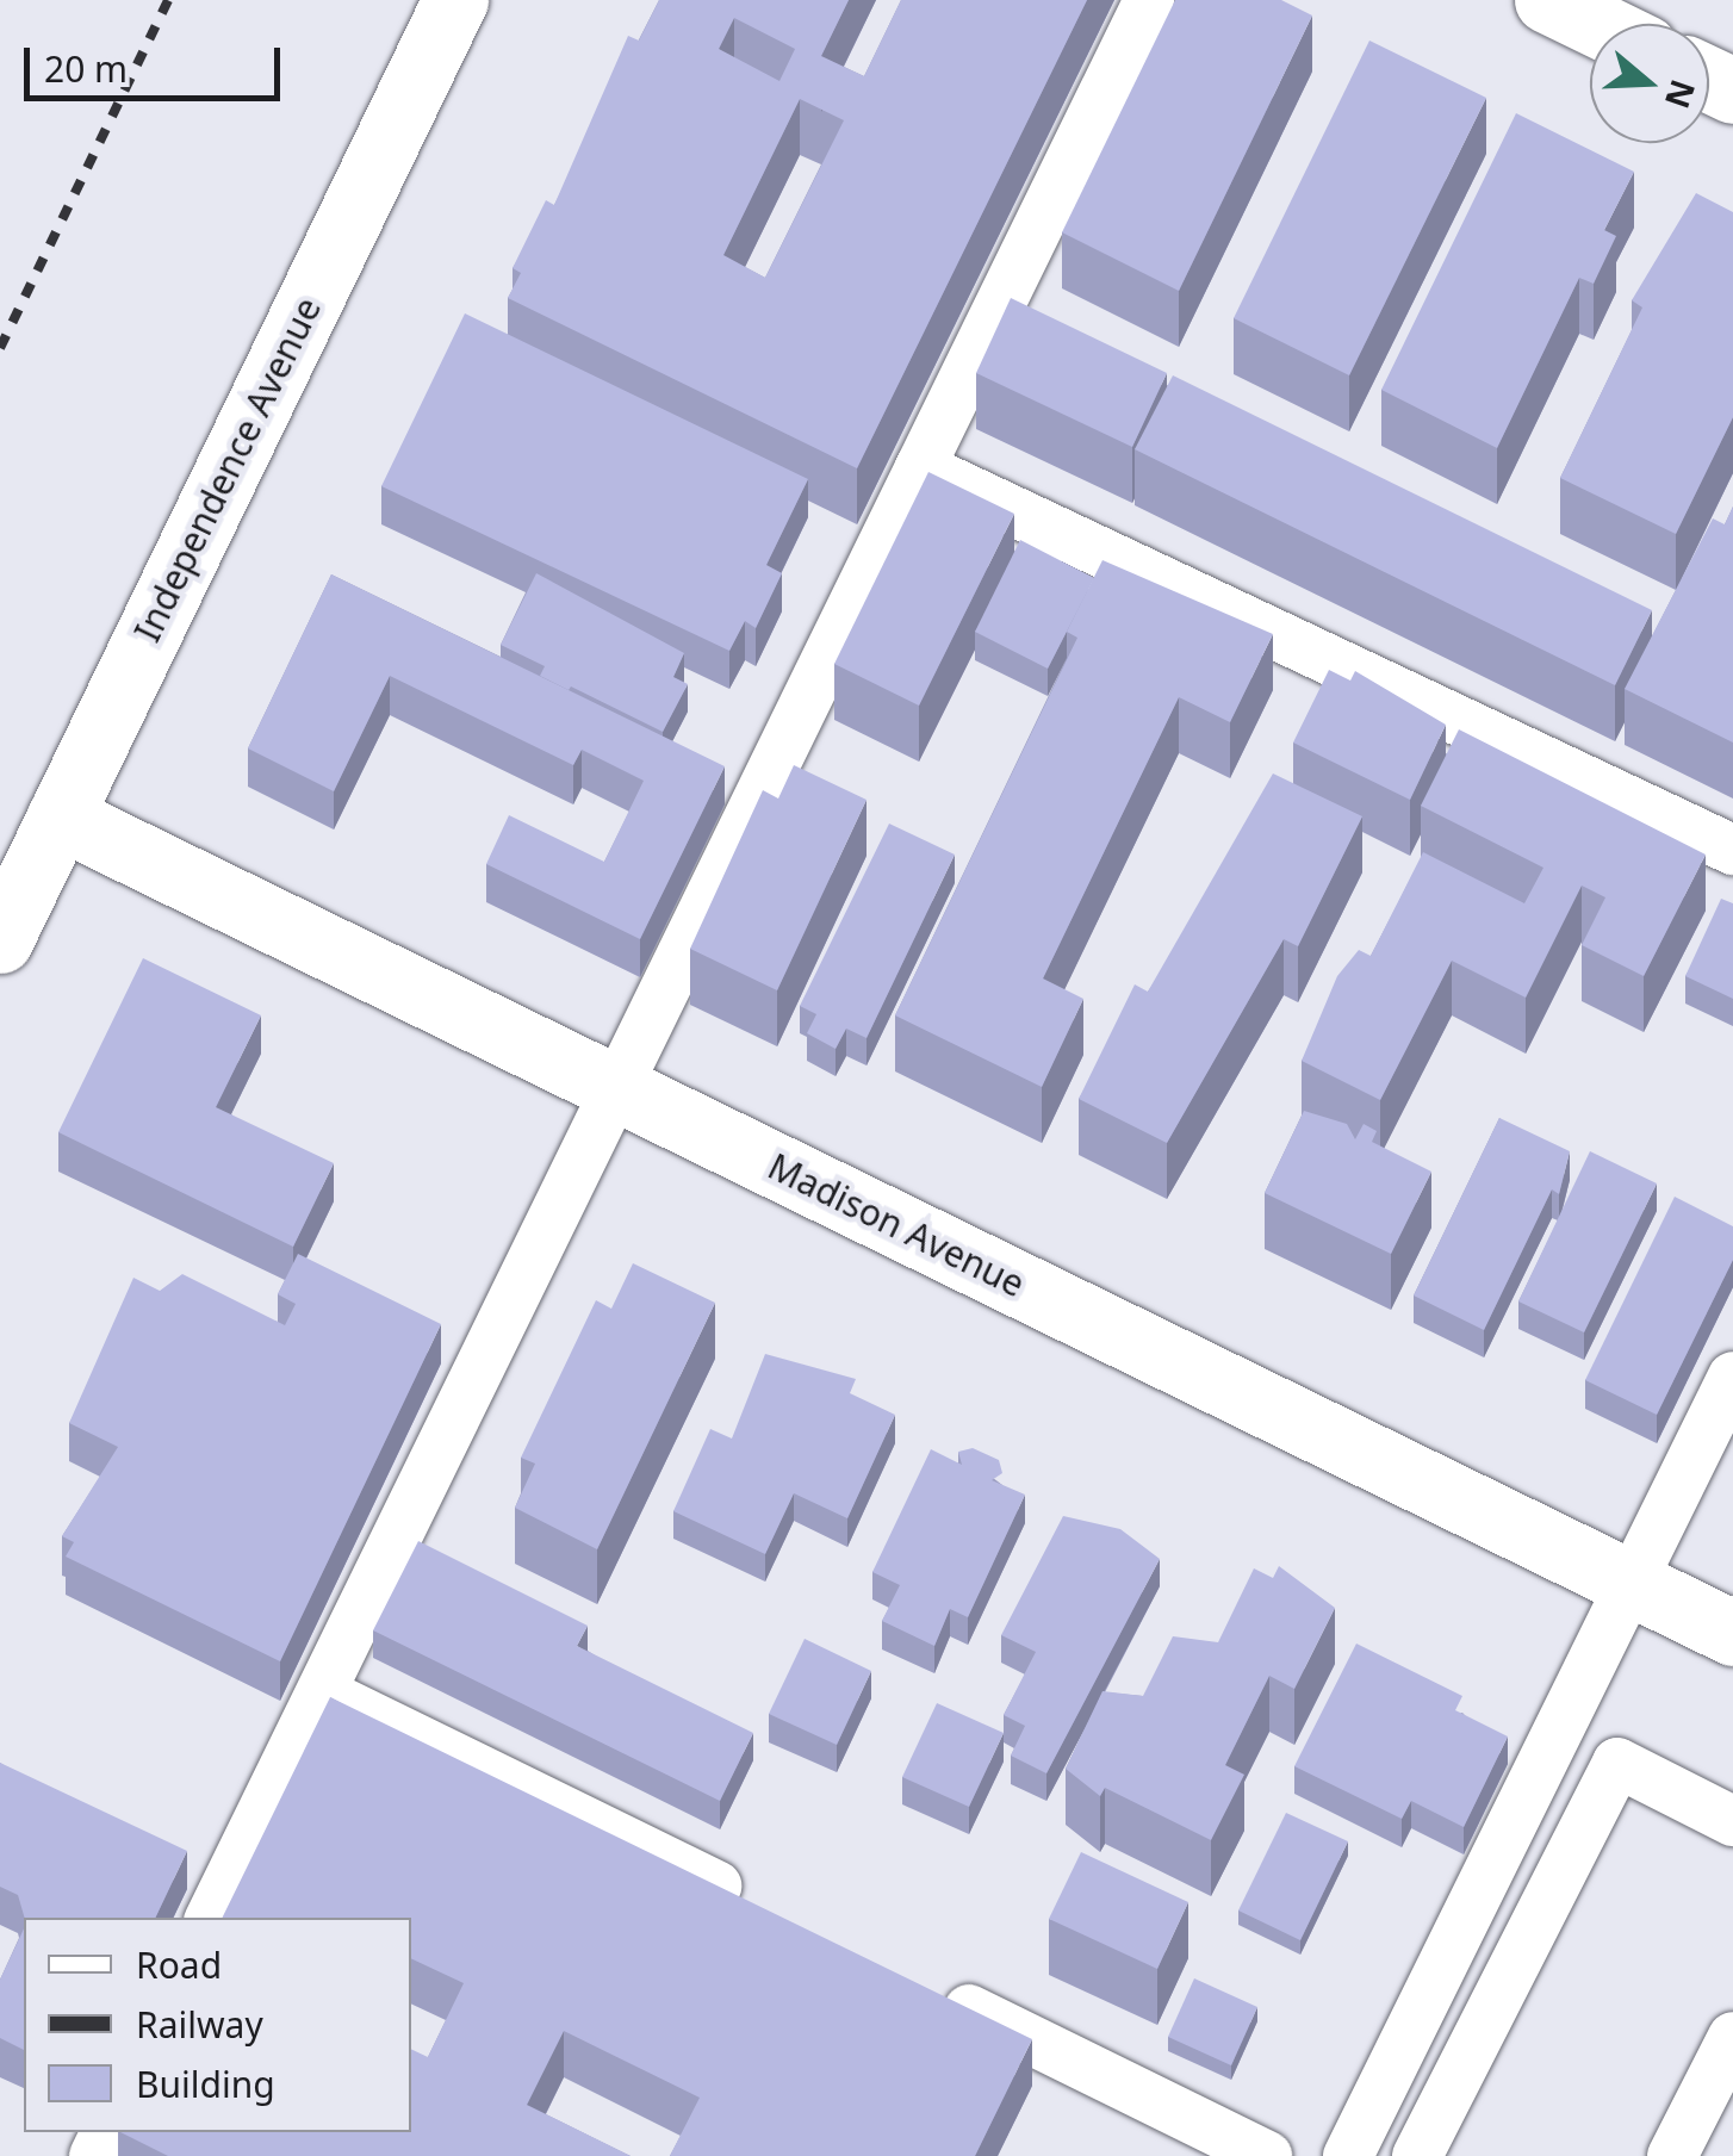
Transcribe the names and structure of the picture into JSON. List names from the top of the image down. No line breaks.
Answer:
{"streets":{"street":["Independence Avenue","Madison Avenue"]},"crossings":[["Independence Avenue","Madison Avenue"]],"legend":["Road","Railway","Building"],"scale_bar":"20 m","north":"right"}
